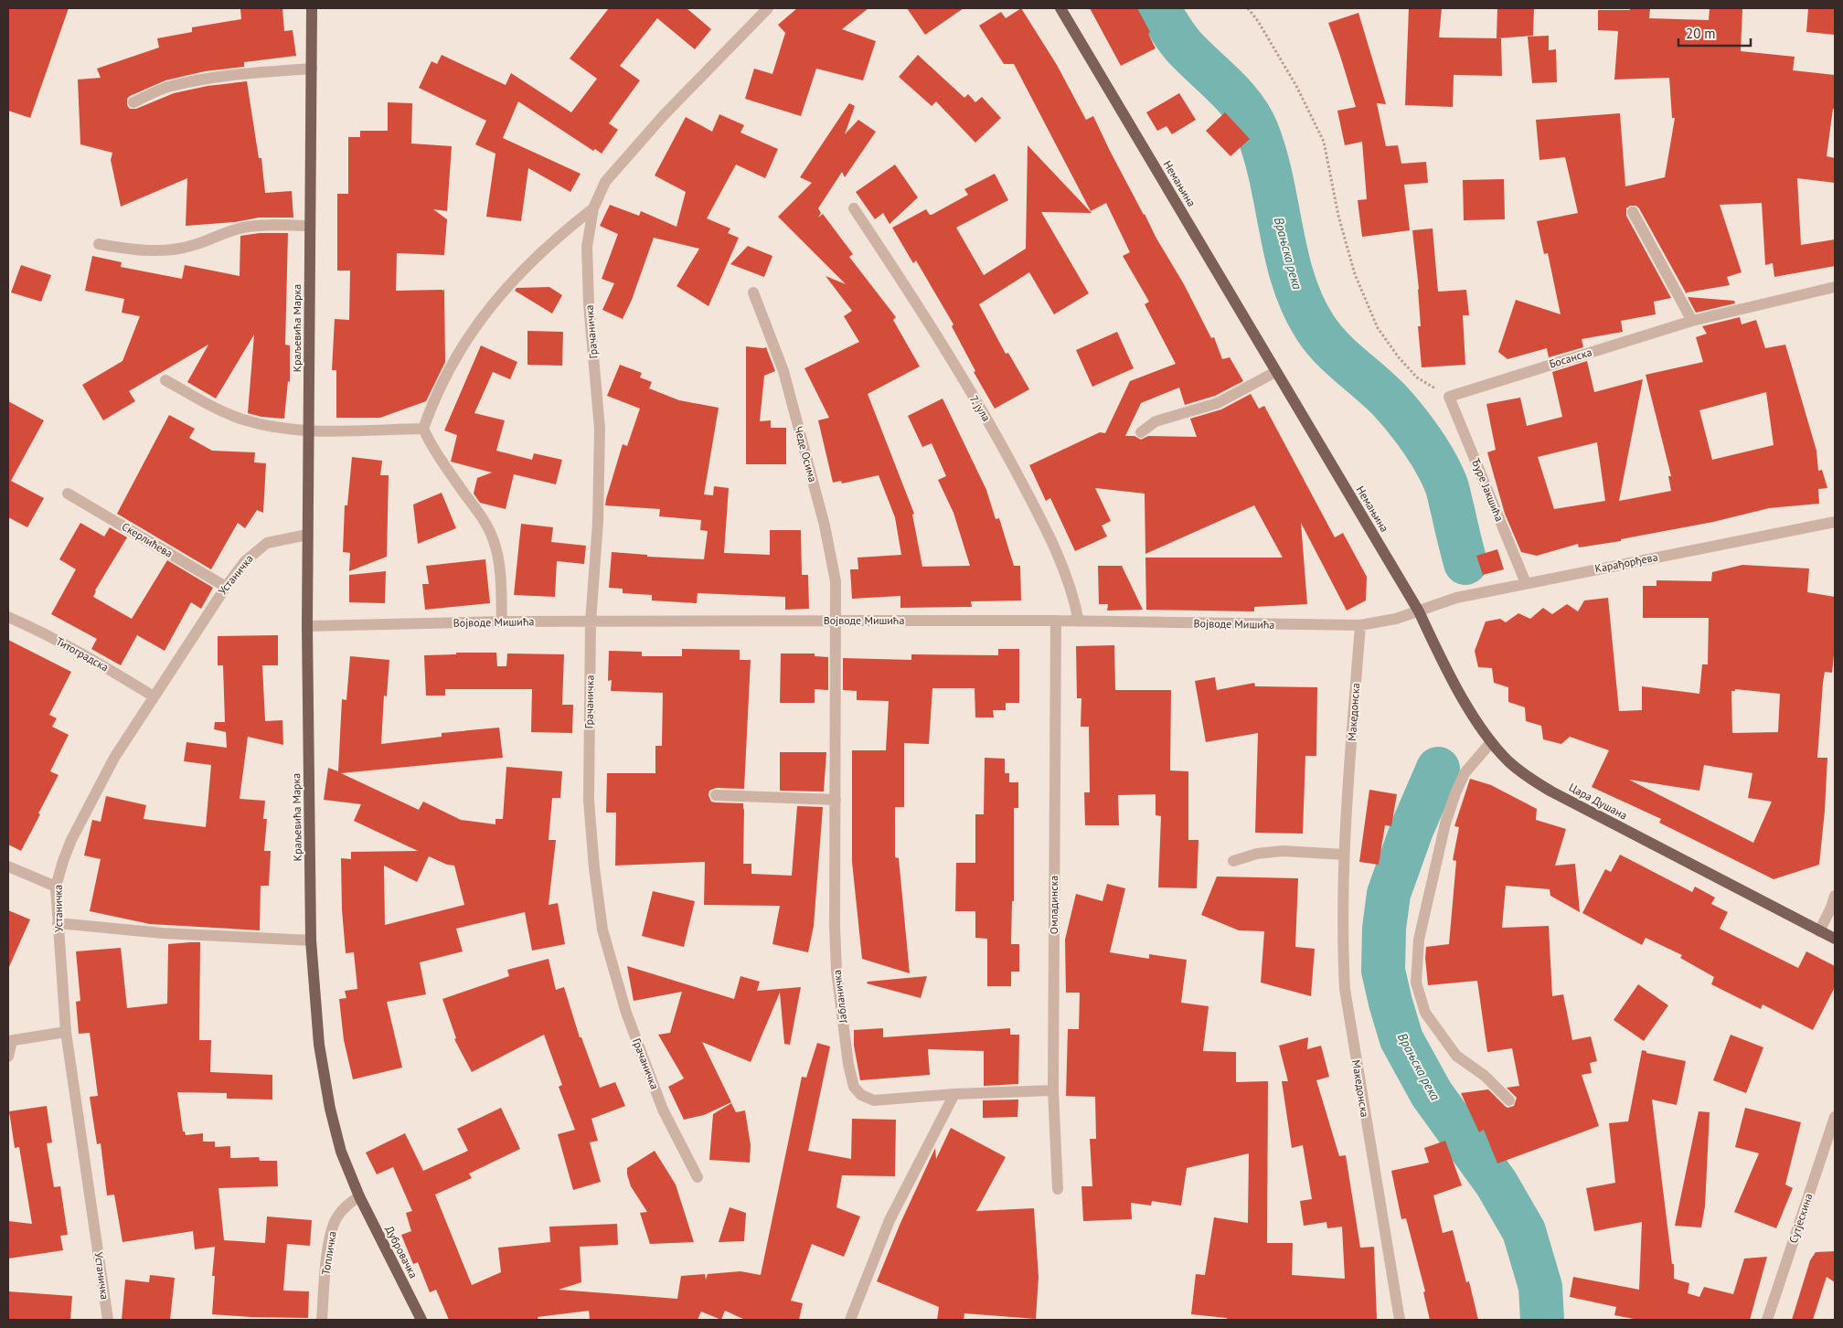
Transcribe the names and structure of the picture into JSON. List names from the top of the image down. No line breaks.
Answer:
{"streets":{"main road":["Немањина","Краљевића Марка","Цара Душана","Дубровачка"],"street":["Грачаничка","Босанска","7. јула","Чеде Осима","Ђуре Јакшића","Скерлићева","Карађорђева","Устаничка","Војводе Мишића","Титоградска","Македонска","Омладинска","Јабланичка","Сутјескина","Топличка"]},"crossings":[["Немањина","Карађорђева"],["Немањина","Војводе Мишића"],["Немањина","Цара Душана"],["Краљевића Марка","Устаничка"],["Краљевића Марка","Војводе Мишића"],["Краљевића Марка","Дубровачка"],["Краљевића Марка","Топличка"],["Грачаничка","Војводе Мишића"],["Босанска","Ђуре Јакшића"],["7. јула","Војводе Мишића"],["Чеде Осима","Војводе Мишића"],["Чеде Осима","Јабланичка"],["Ђуре Јакшића","Карађорђева"],["Скерлићева","Устаничка"],["Карађорђева","Војводе Мишића"],["Карађорђева","Цара Душана"],["Устаничка","Титоградска"],["Војводе Мишића","Македонска"],["Војводе Мишића","Цара Душана"],["Војводе Мишића","Омладинска"],["Војводе Мишића","Јабланичка"],["Омладинска","Јабланичка"],["Дубровачка","Топличка"]],"water":["Врањска река"],"scale_bar":"20 m"}
